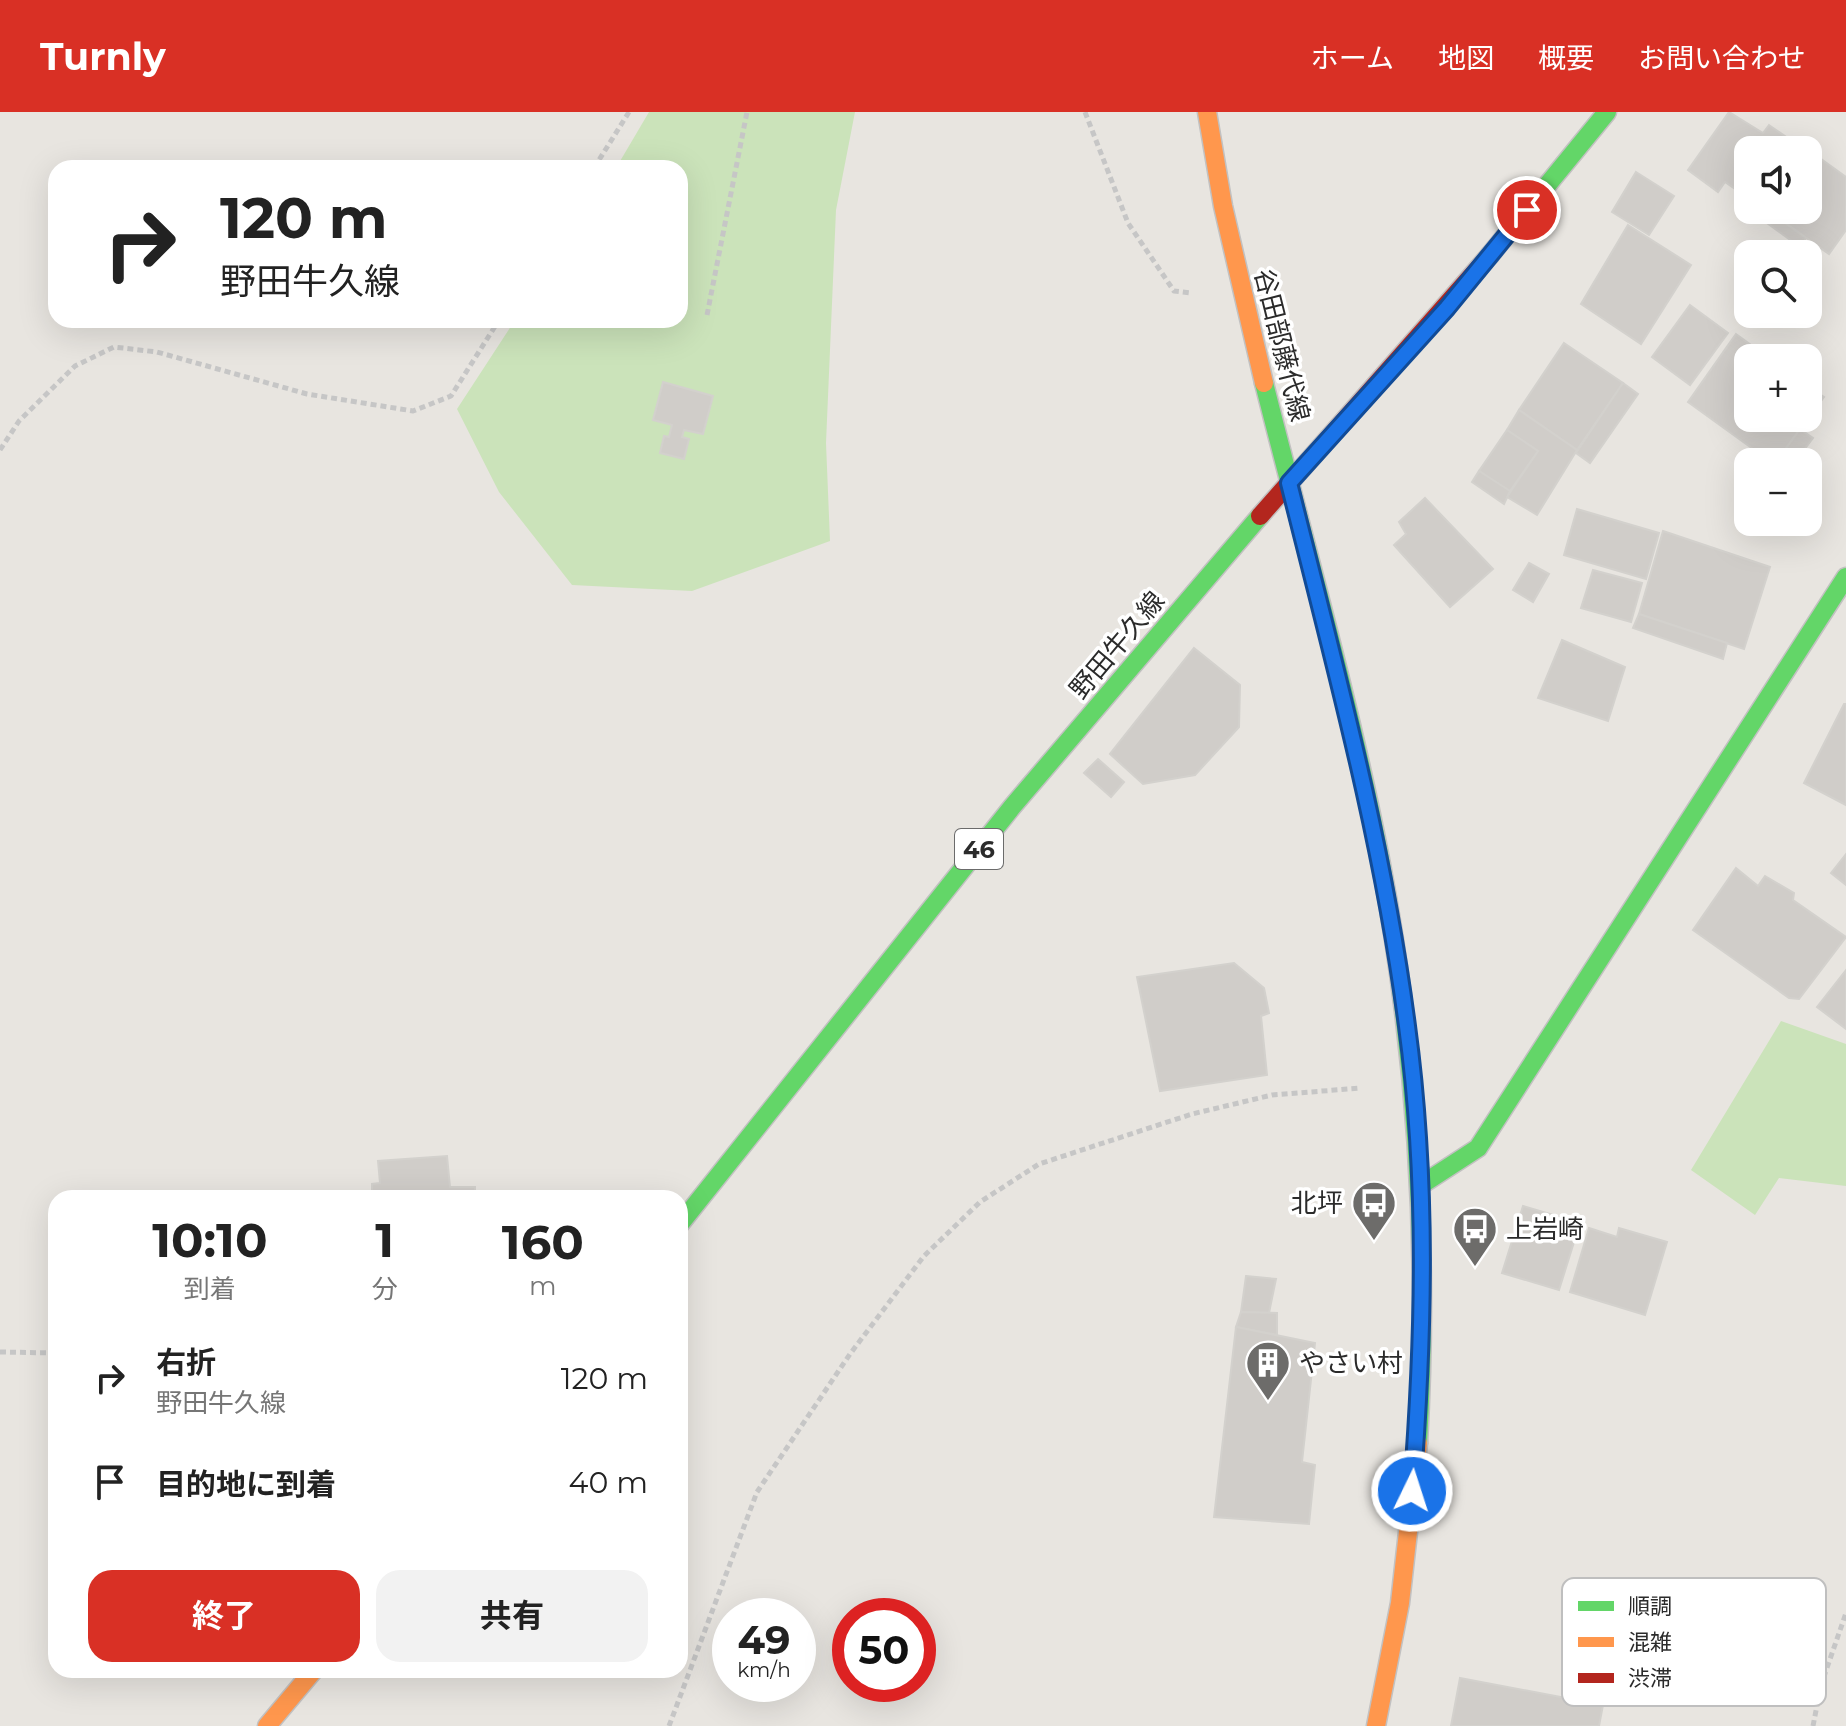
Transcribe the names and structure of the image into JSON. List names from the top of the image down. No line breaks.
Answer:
{"streets":{"main road":["谷田部藤代線","野田牛久線","46"]},"crossings":[["谷田部藤代線","野田牛久線"]],"places":{"bus stop":["北坪","上岩崎"],"building":["やさい村"]},"legend":["順調","混雑","渋滞"],"page":{"header":"Turnly","nav":["ホーム","地図","概要","お問い合わせ"],"map_buttons":["+","−"],"turn":["120 m","野田牛久線"],"eta":["10:10","到着","1","分","160","m"],"list":[{"name":"右折","note":"野田牛久線","value":"120 m"},{"name":"目的地に到着","value":"40 m"}],"buttons":["終了","共有"],"speed":"49 km/h","limit":"50"}}
